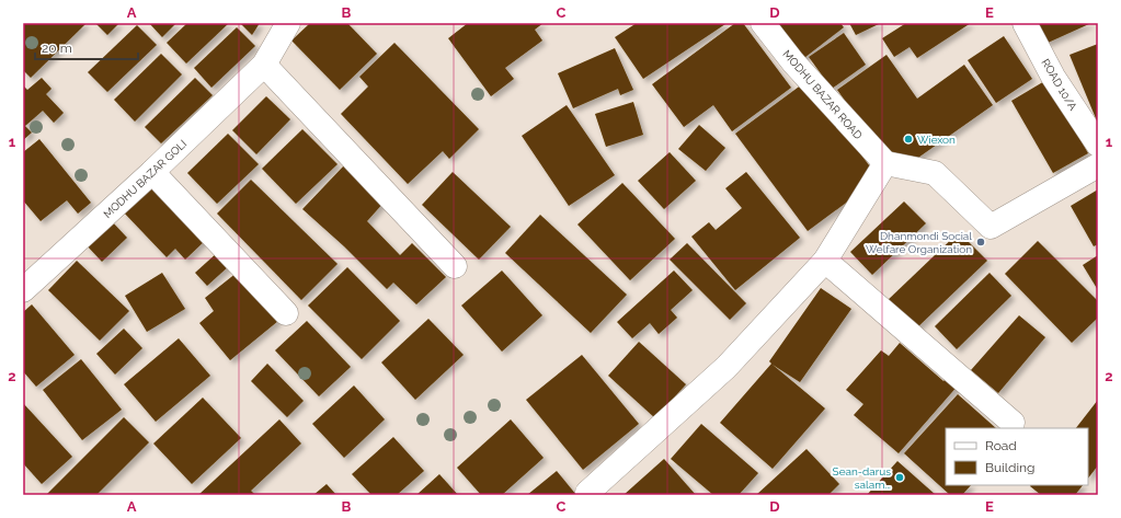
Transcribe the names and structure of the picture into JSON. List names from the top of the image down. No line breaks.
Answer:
{"streets":{"street":["ROAD 10/A","MODHU BAZAR ROAD","MODHU BAZAR GOLI"]},"places":["Wiexon","Dhanmondi Social Welfare Organization","Sean-darus salam..."],"legend":["Road","Building"],"scale_bar":"20 m","grid":{"columns":["A","B","C","D","E"],"rows":["1","2"]}}
